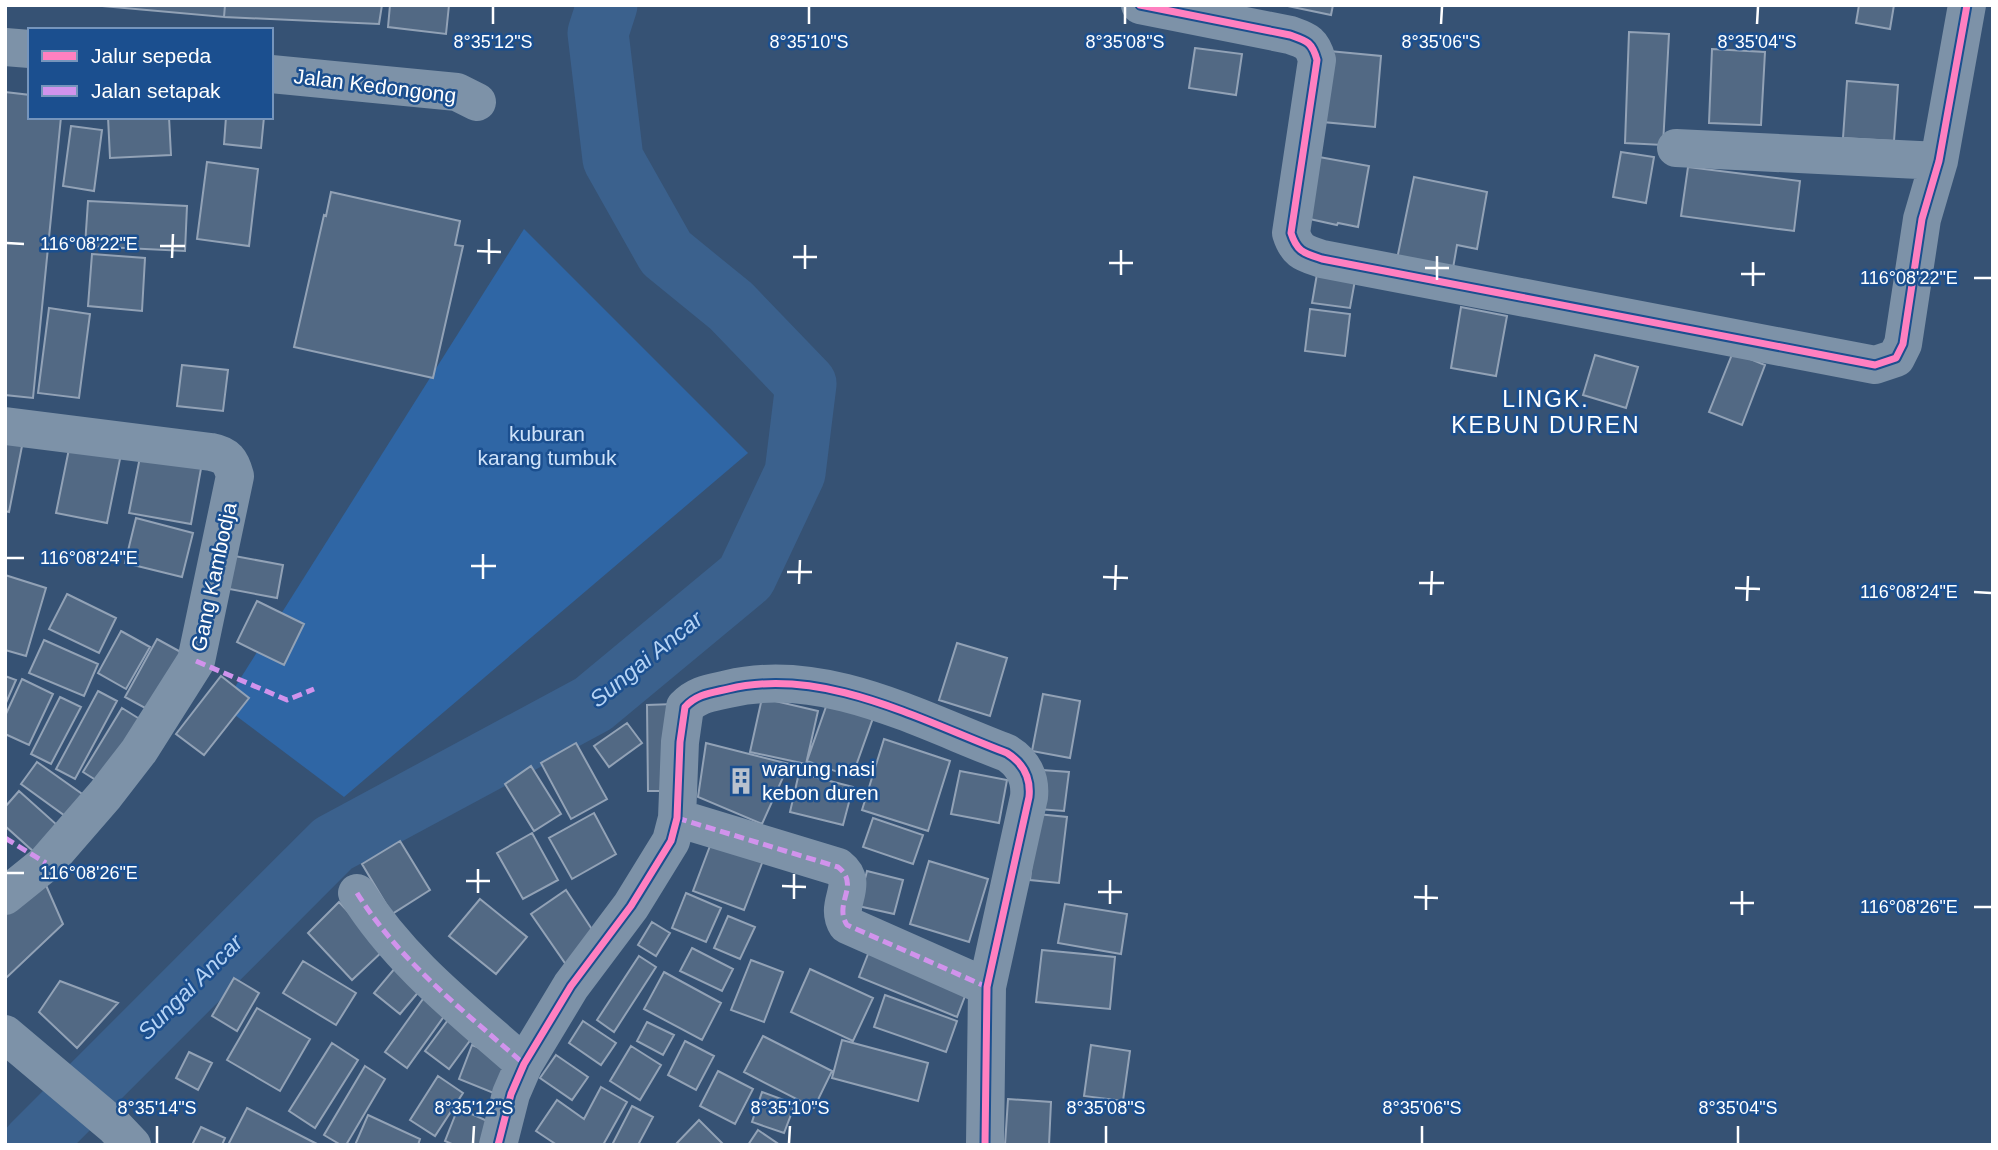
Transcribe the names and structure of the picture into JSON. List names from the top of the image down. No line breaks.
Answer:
{"streets":{"street":["Jalan Kedongong","Gang Kambodja"]},"districts":["LINGK. KEBUN DUREN"],"water":["Sungai Ancar"],"parks":["kuburan karang tumbuk"],"places":{"building":["warung nasi kebon duren"]},"legend":["Jalur sepeda","Jalan setapak"],"coordinates":["8°35'12\"S","8°35'10\"S","8°35'08\"S","8°35'06\"S","8°35'04\"S","116°08'22\"E","116°08'24\"E","116°08'26\"E","8°35'14\"S"]}
